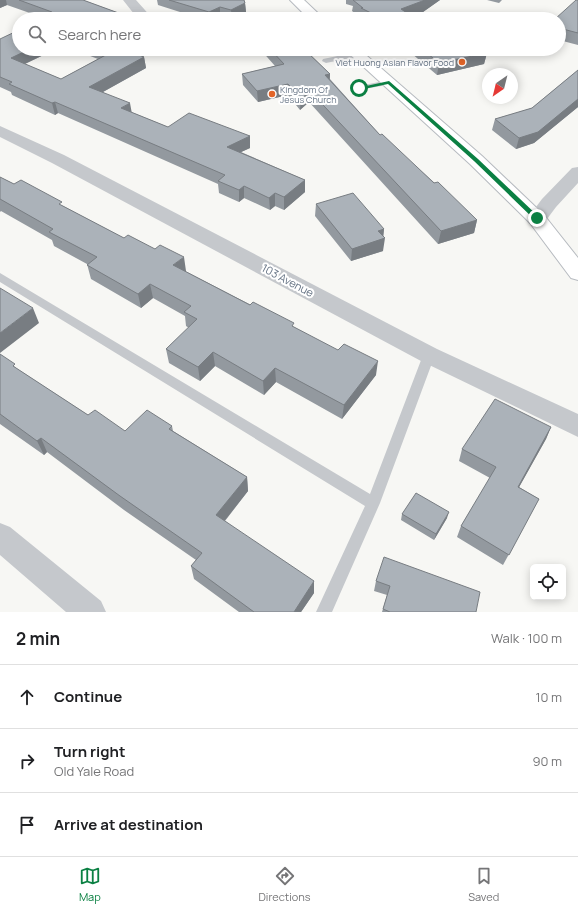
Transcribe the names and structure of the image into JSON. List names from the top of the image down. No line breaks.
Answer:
{"streets":{"street":["103 Avenue"]},"places":["Viet Huong Asian Flavor Food","Kingdom Of Jesus Church"],"north":"bottom left","page":{"search":"Search here","heading":["2 min","Walk · 100 m"],"list":[["Continue","10 m"],["Turn right","Old Yale Road","90 m"],"Arrive at destination"],"nav":["Map","Directions","Saved"]}}
